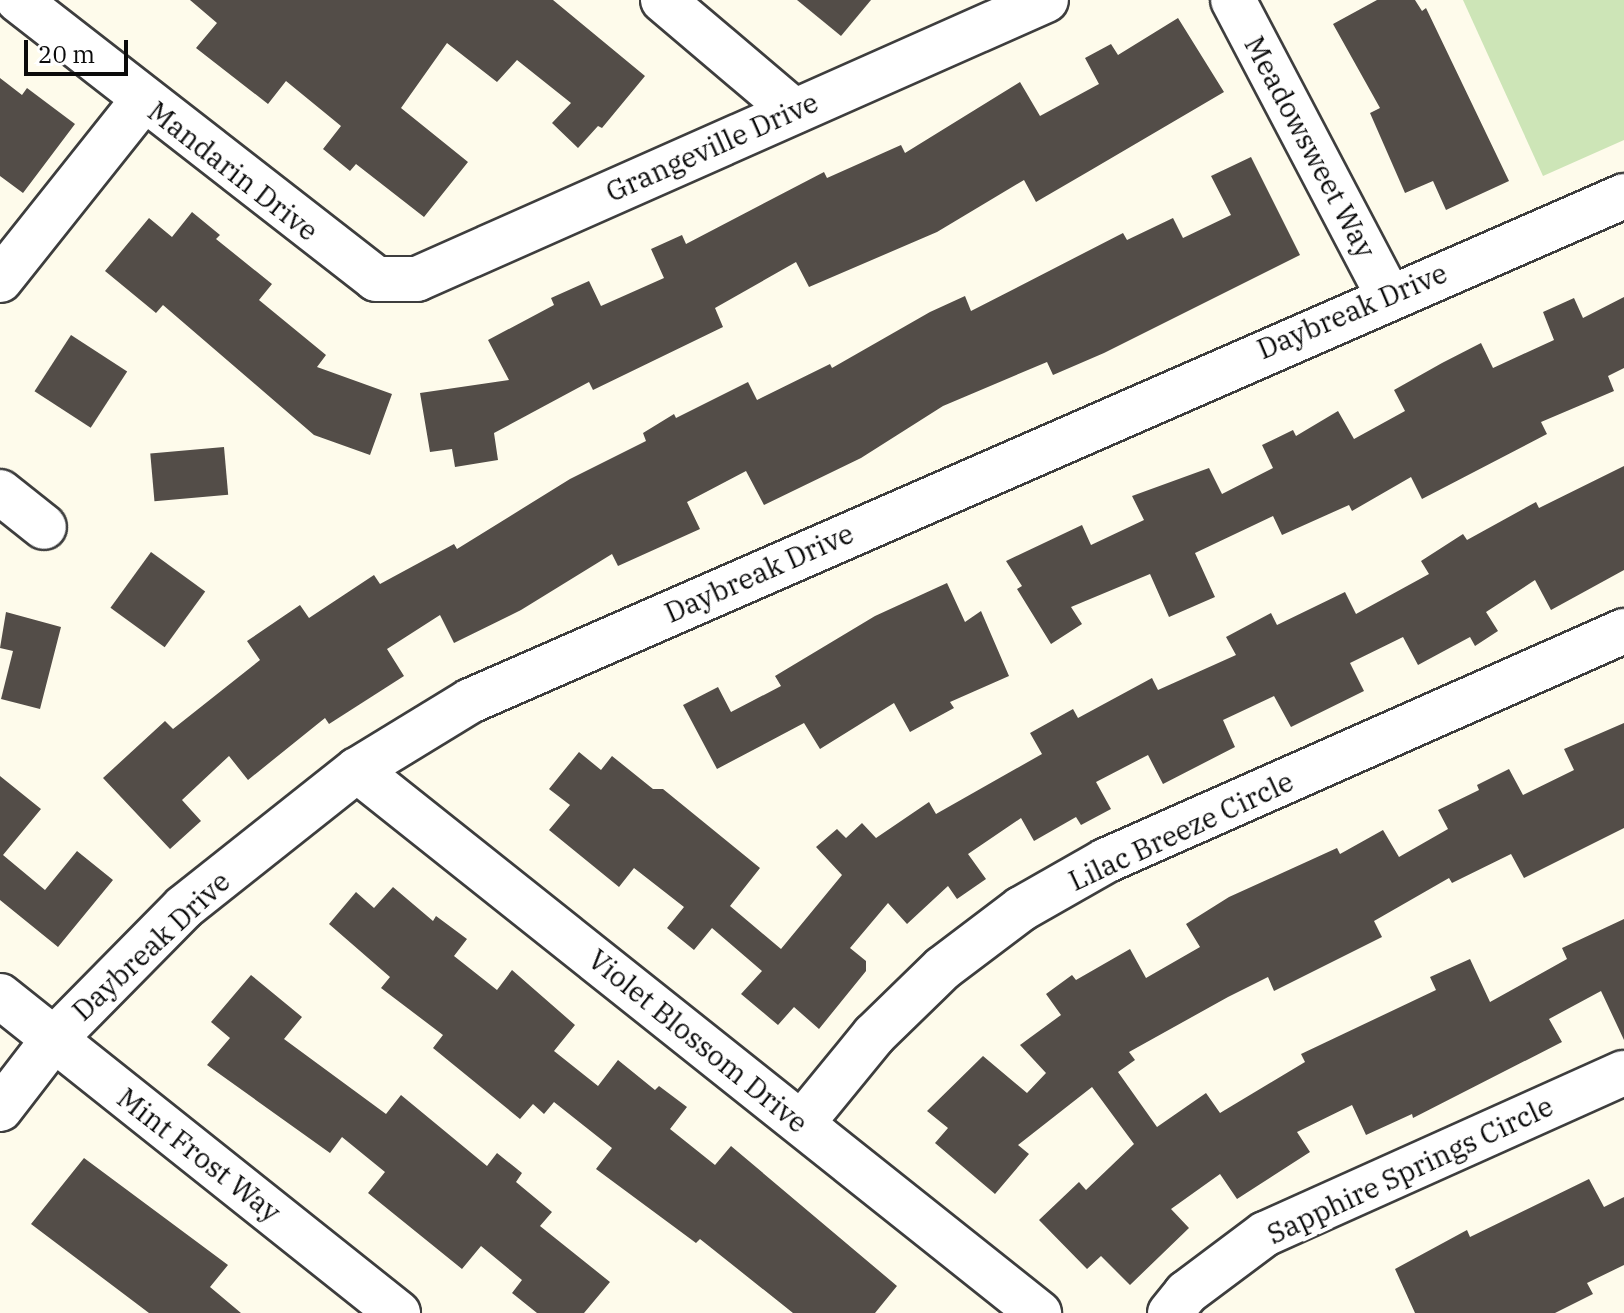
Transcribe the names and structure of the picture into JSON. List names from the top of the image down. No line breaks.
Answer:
{"streets":{"street":["Grangeville Drive","Meadowsweet Way","Mandarin Drive","Daybreak Drive","Lilac Breeze Circle","Violet Blossom Drive","Mint Frost Way","Sapphire Springs Circle"]},"crossings":[["Grangeville Drive","Mandarin Drive"],["Meadowsweet Way","Daybreak Drive"],["Daybreak Drive","Violet Blossom Drive"],["Daybreak Drive","Mint Frost Way"],["Lilac Breeze Circle","Violet Blossom Drive"]],"scale_bar":"20 m"}
